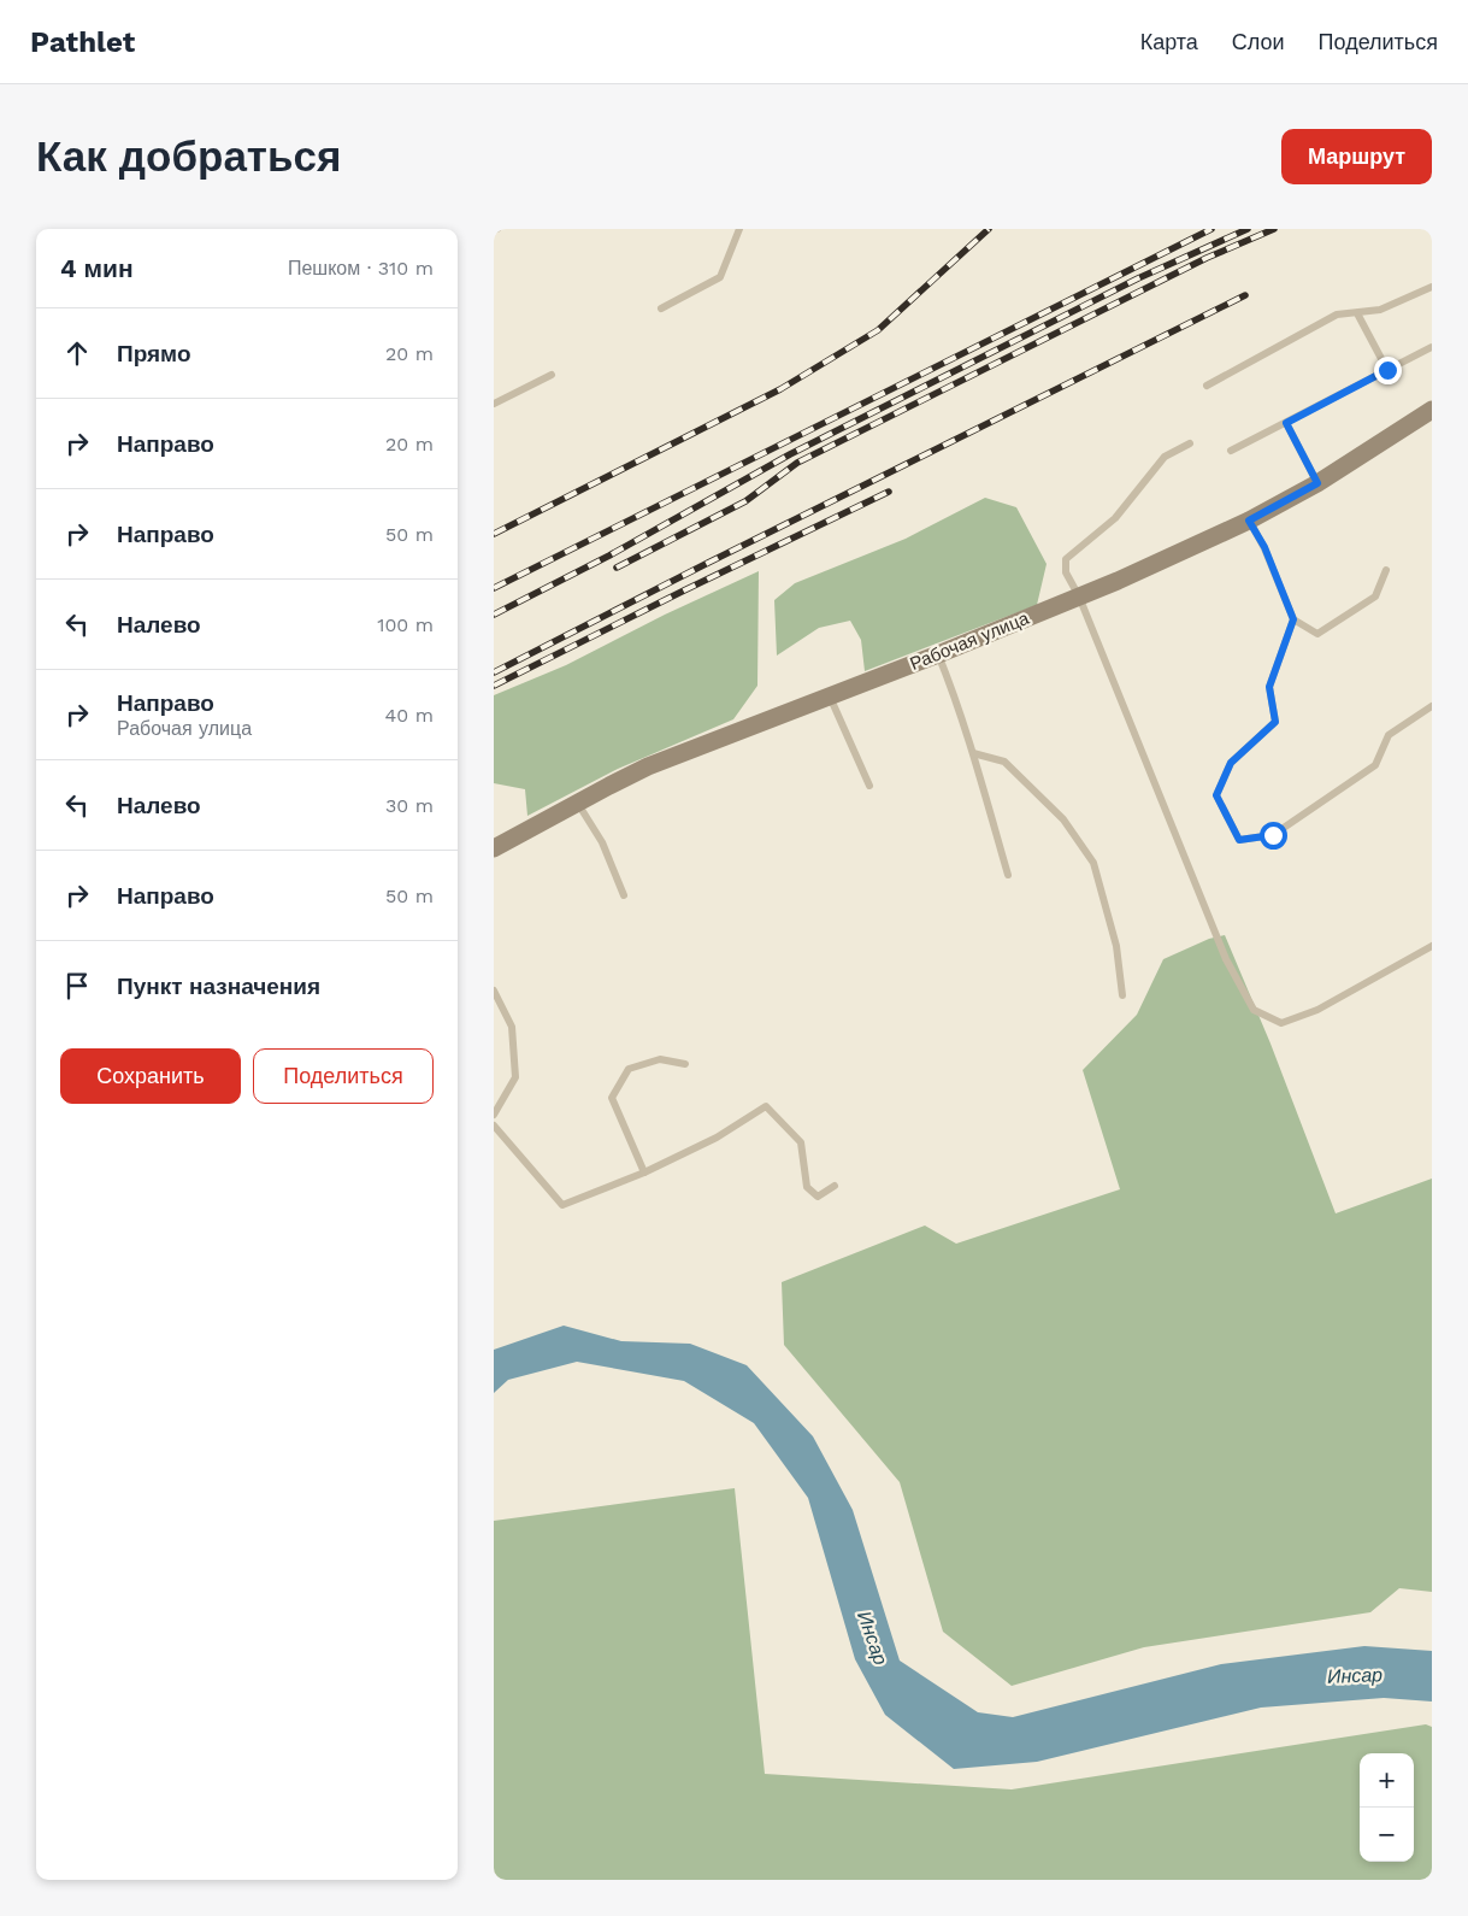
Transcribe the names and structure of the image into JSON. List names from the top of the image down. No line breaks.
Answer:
{"streets":{"street":["Рабочая улица"]},"water":["Инсар"],"page":{"header":"Pathlet","nav":["Карта","Слои","Поделиться"],"buttons":["Маршрут",["Сохранить","Поделиться"]],"title":"Как добраться","heading":["4 мин","Пешком · 310 m"],"list":[["Прямо","20 m"],["Направо","20 m"],["Направо","50 m"],["Налево","100 m"],["Направо","Рабочая улица","40 m"],["Налево","30 m"],["Направо","50 m"],"Пункт назначения"],"map_buttons":["+","−"]}}
